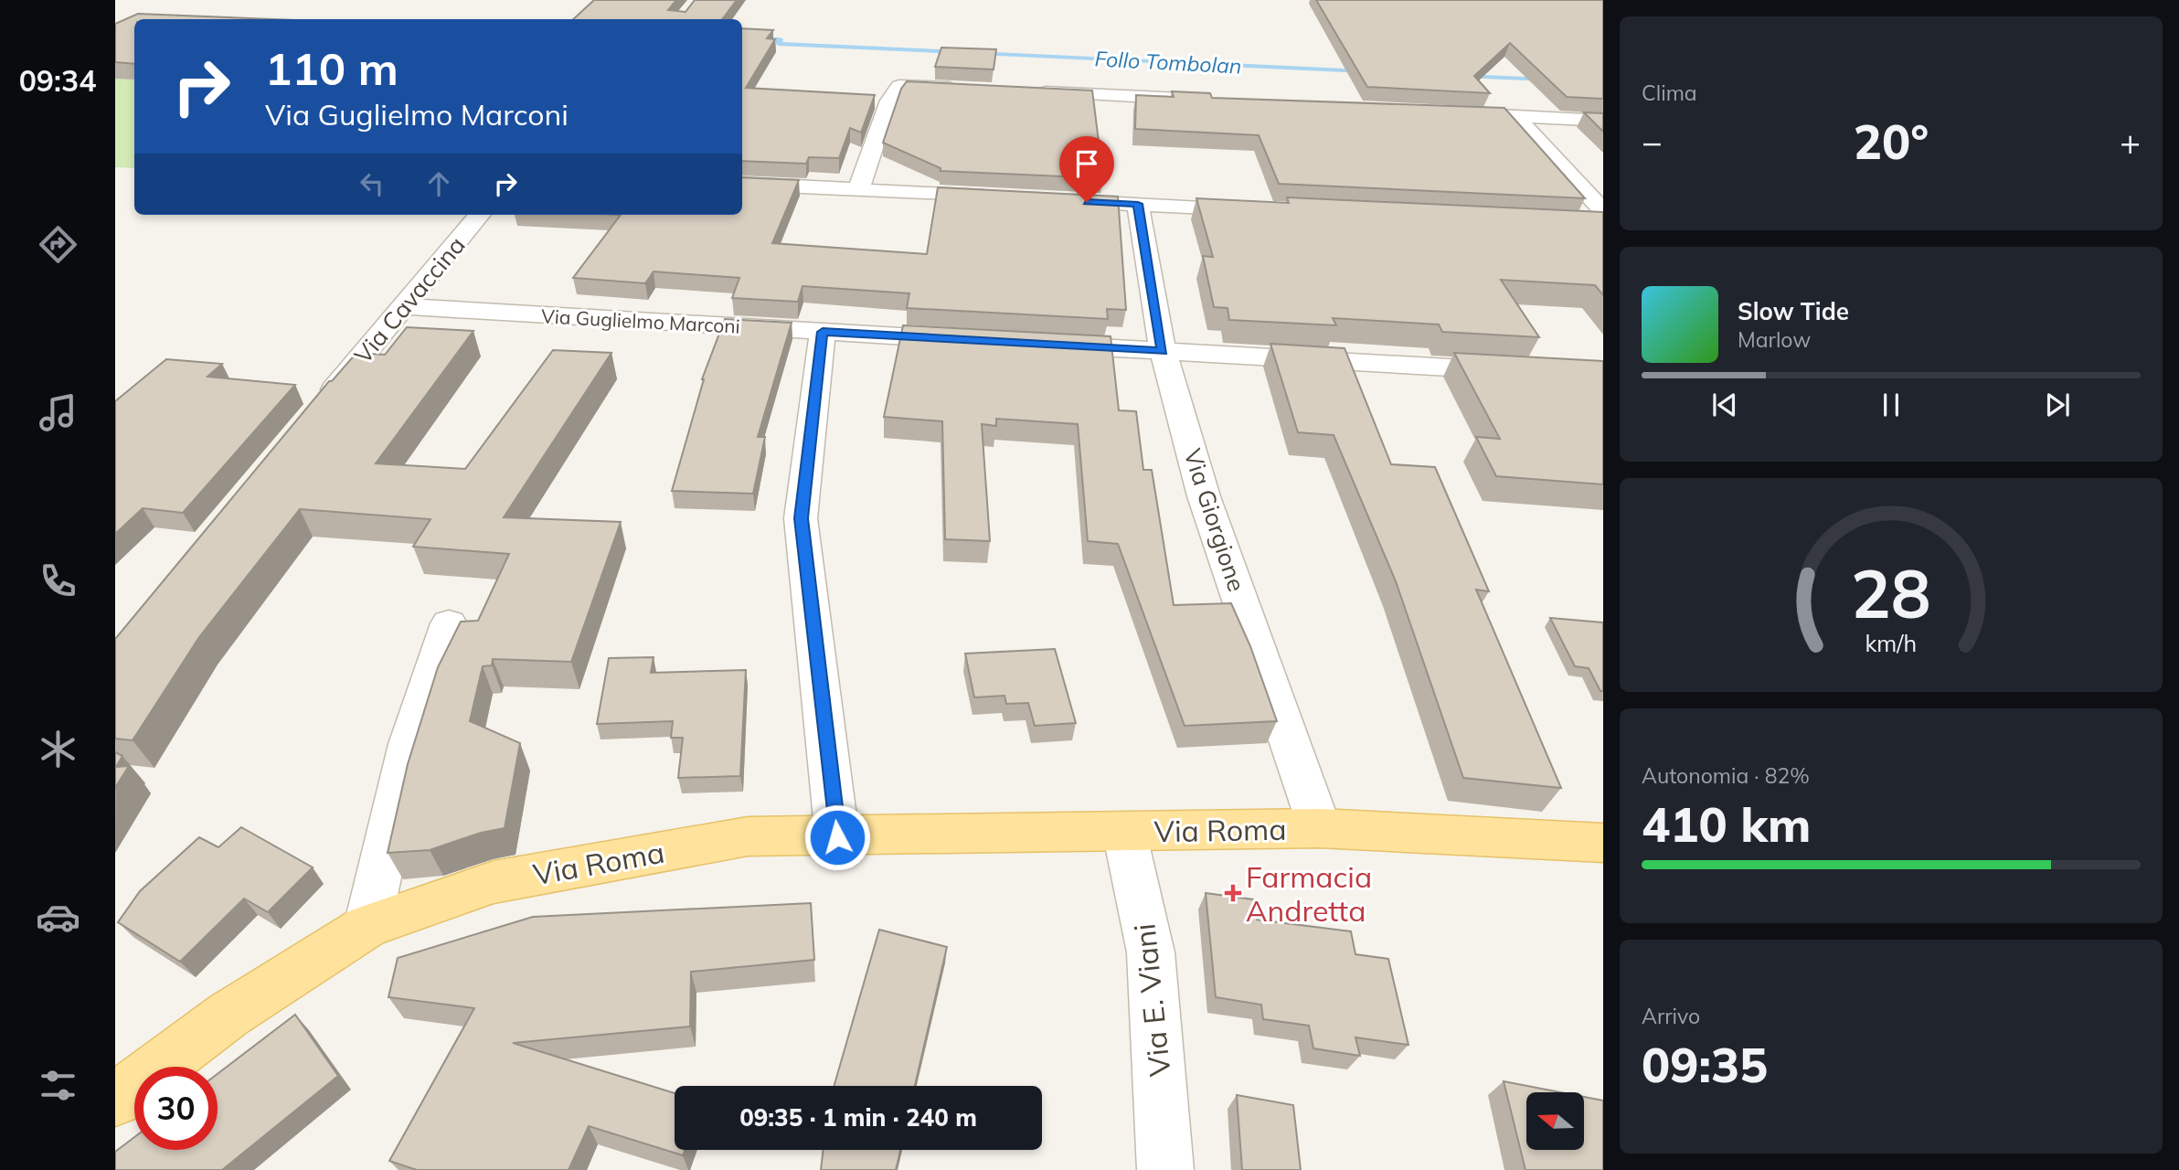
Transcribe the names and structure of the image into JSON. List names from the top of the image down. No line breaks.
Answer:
{"streets":{"main road":["Via Roma"],"street":["Via Cavaccina","Via Guglielmo Marconi","Via Giorgione","Via E. Viani"]},"crossings":[["Via Cavaccina","Via Guglielmo Marconi"],["Via Giorgione","Via Roma"],["Via Roma","Via E. Viani"]],"water":["Follo Tombolan"],"places":{"health":["Farmacia Andretta"]},"north":"left","page":{"tabs":"09:34","tile":["Clima",["Autonomia · 82%","410 km"],["Arrivo","09:35"]],"turn":["110 m","Via Guglielmo Marconi"],"heat":["−","20°","+"],"song":["Slow Tide","Marlow"],"limit":"30","trip":"09:35 · 1 min · 240 m","gauge":["28","km/h"]}}
